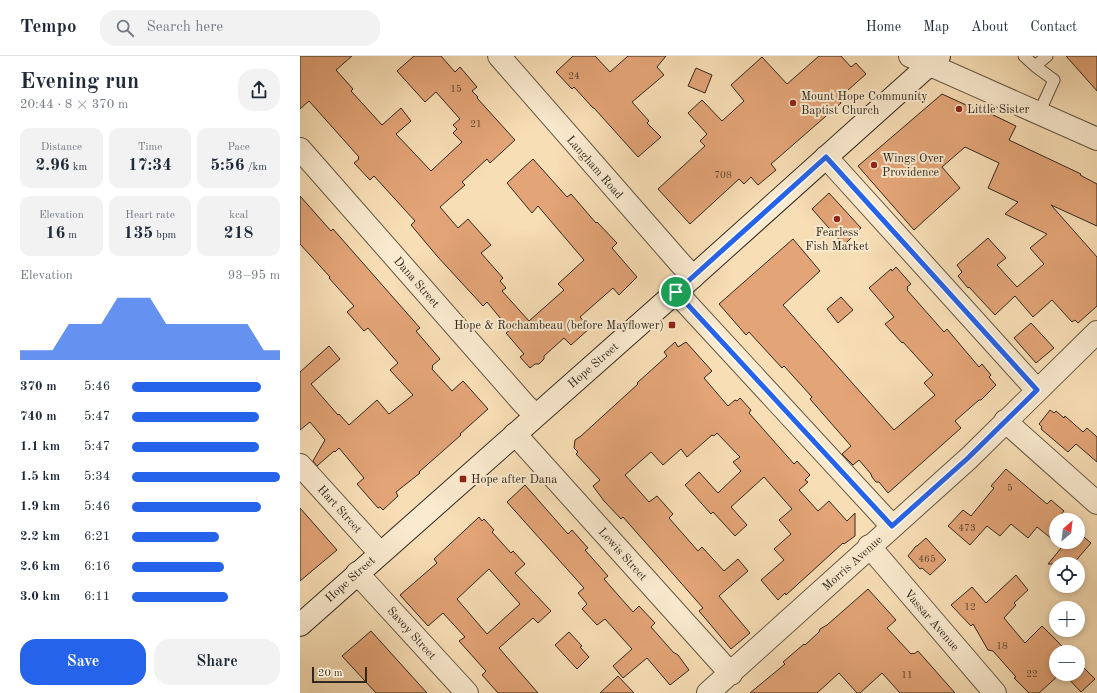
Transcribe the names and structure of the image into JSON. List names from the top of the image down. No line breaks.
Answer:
{"streets":{"street":["Langham Road","Dana Street","Hope Street","Hart Street","Lewis Street","Morris Avenue","Vassar Avenue","Savoy Street"]},"crossings":[["Langham Road","Hope Street"],["Dana Street","Hope Street"],["Hope Street","Hart Street"],["Hope Street","Lewis Street"],["Hope Street","Savoy Street"],["Lewis Street","Morris Avenue"],["Morris Avenue","Vassar Avenue"]],"places":{"other":["Mount Hope Community Baptist Church","Little Sister","Wings Over Providence","Fearless Fish Market"],"transit":["Hope & Rochambeau (before Mayflower)","Hope after Dana"]},"house_numbers":["24","15","21","708","5","473","465","12","18","22","11"],"scale_bar":"20 m","north":"top right","page":{"header":"Tempo","search":"Search here","nav":["Home","Map","About","Contact"],"heading":["Evening run","20:44 · 8 × 370 m"],"stats":[["Distance","2.96 km"],["Time","17:34"],["Pace","5:56 /km"],["Elevation","16 m"],["Heart rate","135 bpm"],["kcal","218"]],"chart":["Elevation","93–95 m"],"list":[{"name":"370 m","note":"5:46"},{"name":"740 m","note":"5:47"},{"name":"1.1 km","note":"5:47"},{"name":"1.5 km","note":"5:34"},{"name":"1.9 km","note":"5:46"},{"name":"2.2 km","note":"6:21"},{"name":"2.6 km","note":"6:16"},{"name":"3.0 km","note":"6:11"}],"map_buttons":["+","−"],"buttons":["Save","Share"],"scale":"20 m"}}
